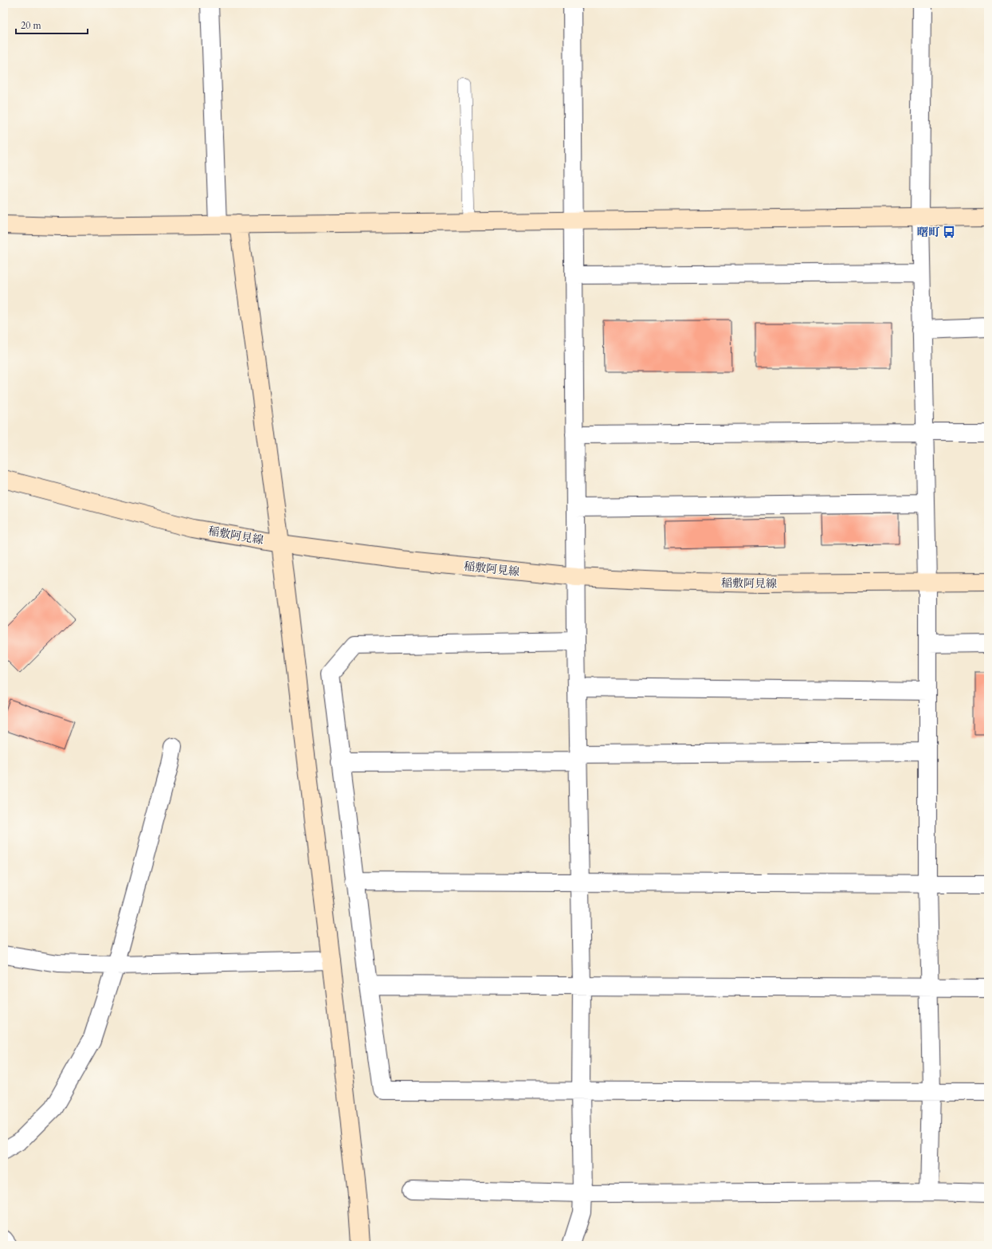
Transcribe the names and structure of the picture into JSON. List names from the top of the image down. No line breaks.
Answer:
{"streets":{"street":["稲敷阿見線"]},"places":{"bus stop":["曙町"]},"scale_bar":"20 m"}
